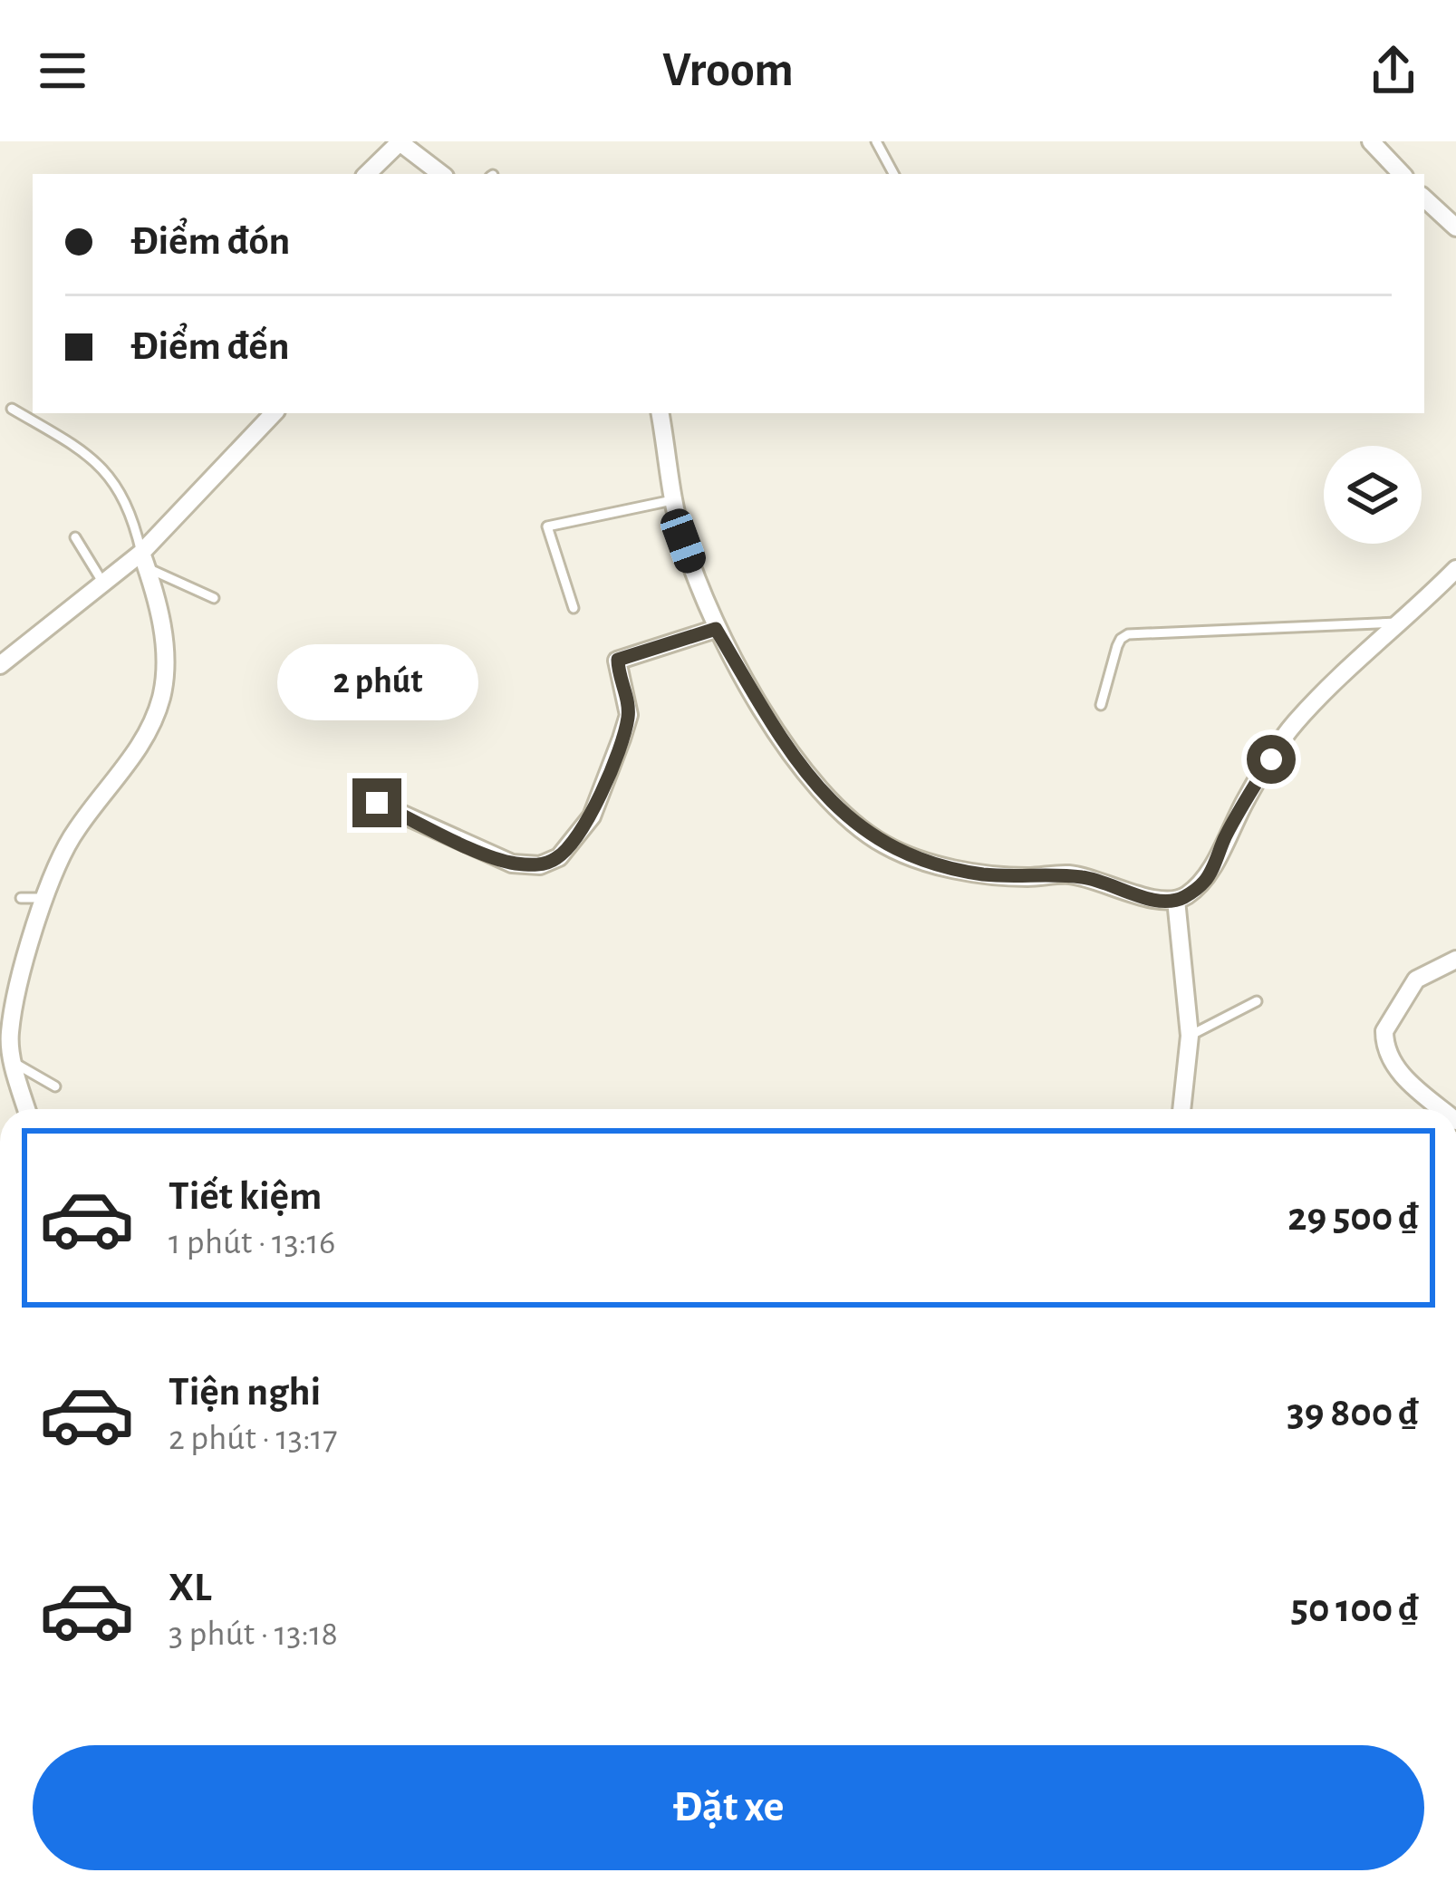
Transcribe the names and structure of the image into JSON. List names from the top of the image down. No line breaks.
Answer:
{"page":{"header":"Vroom","banner":["Điểm đón","Điểm đến"],"bubble":"2 phút","list":[{"name":"Tiết kiệm","note":"1 phút · 13:16","value":"29 500 ₫"},{"name":"Tiện nghi","note":"2 phút · 13:17","value":"39 800 ₫"},{"name":"XL","note":"3 phút · 13:18","value":"50 100 ₫"}],"buttons":"Đặt xe"}}
